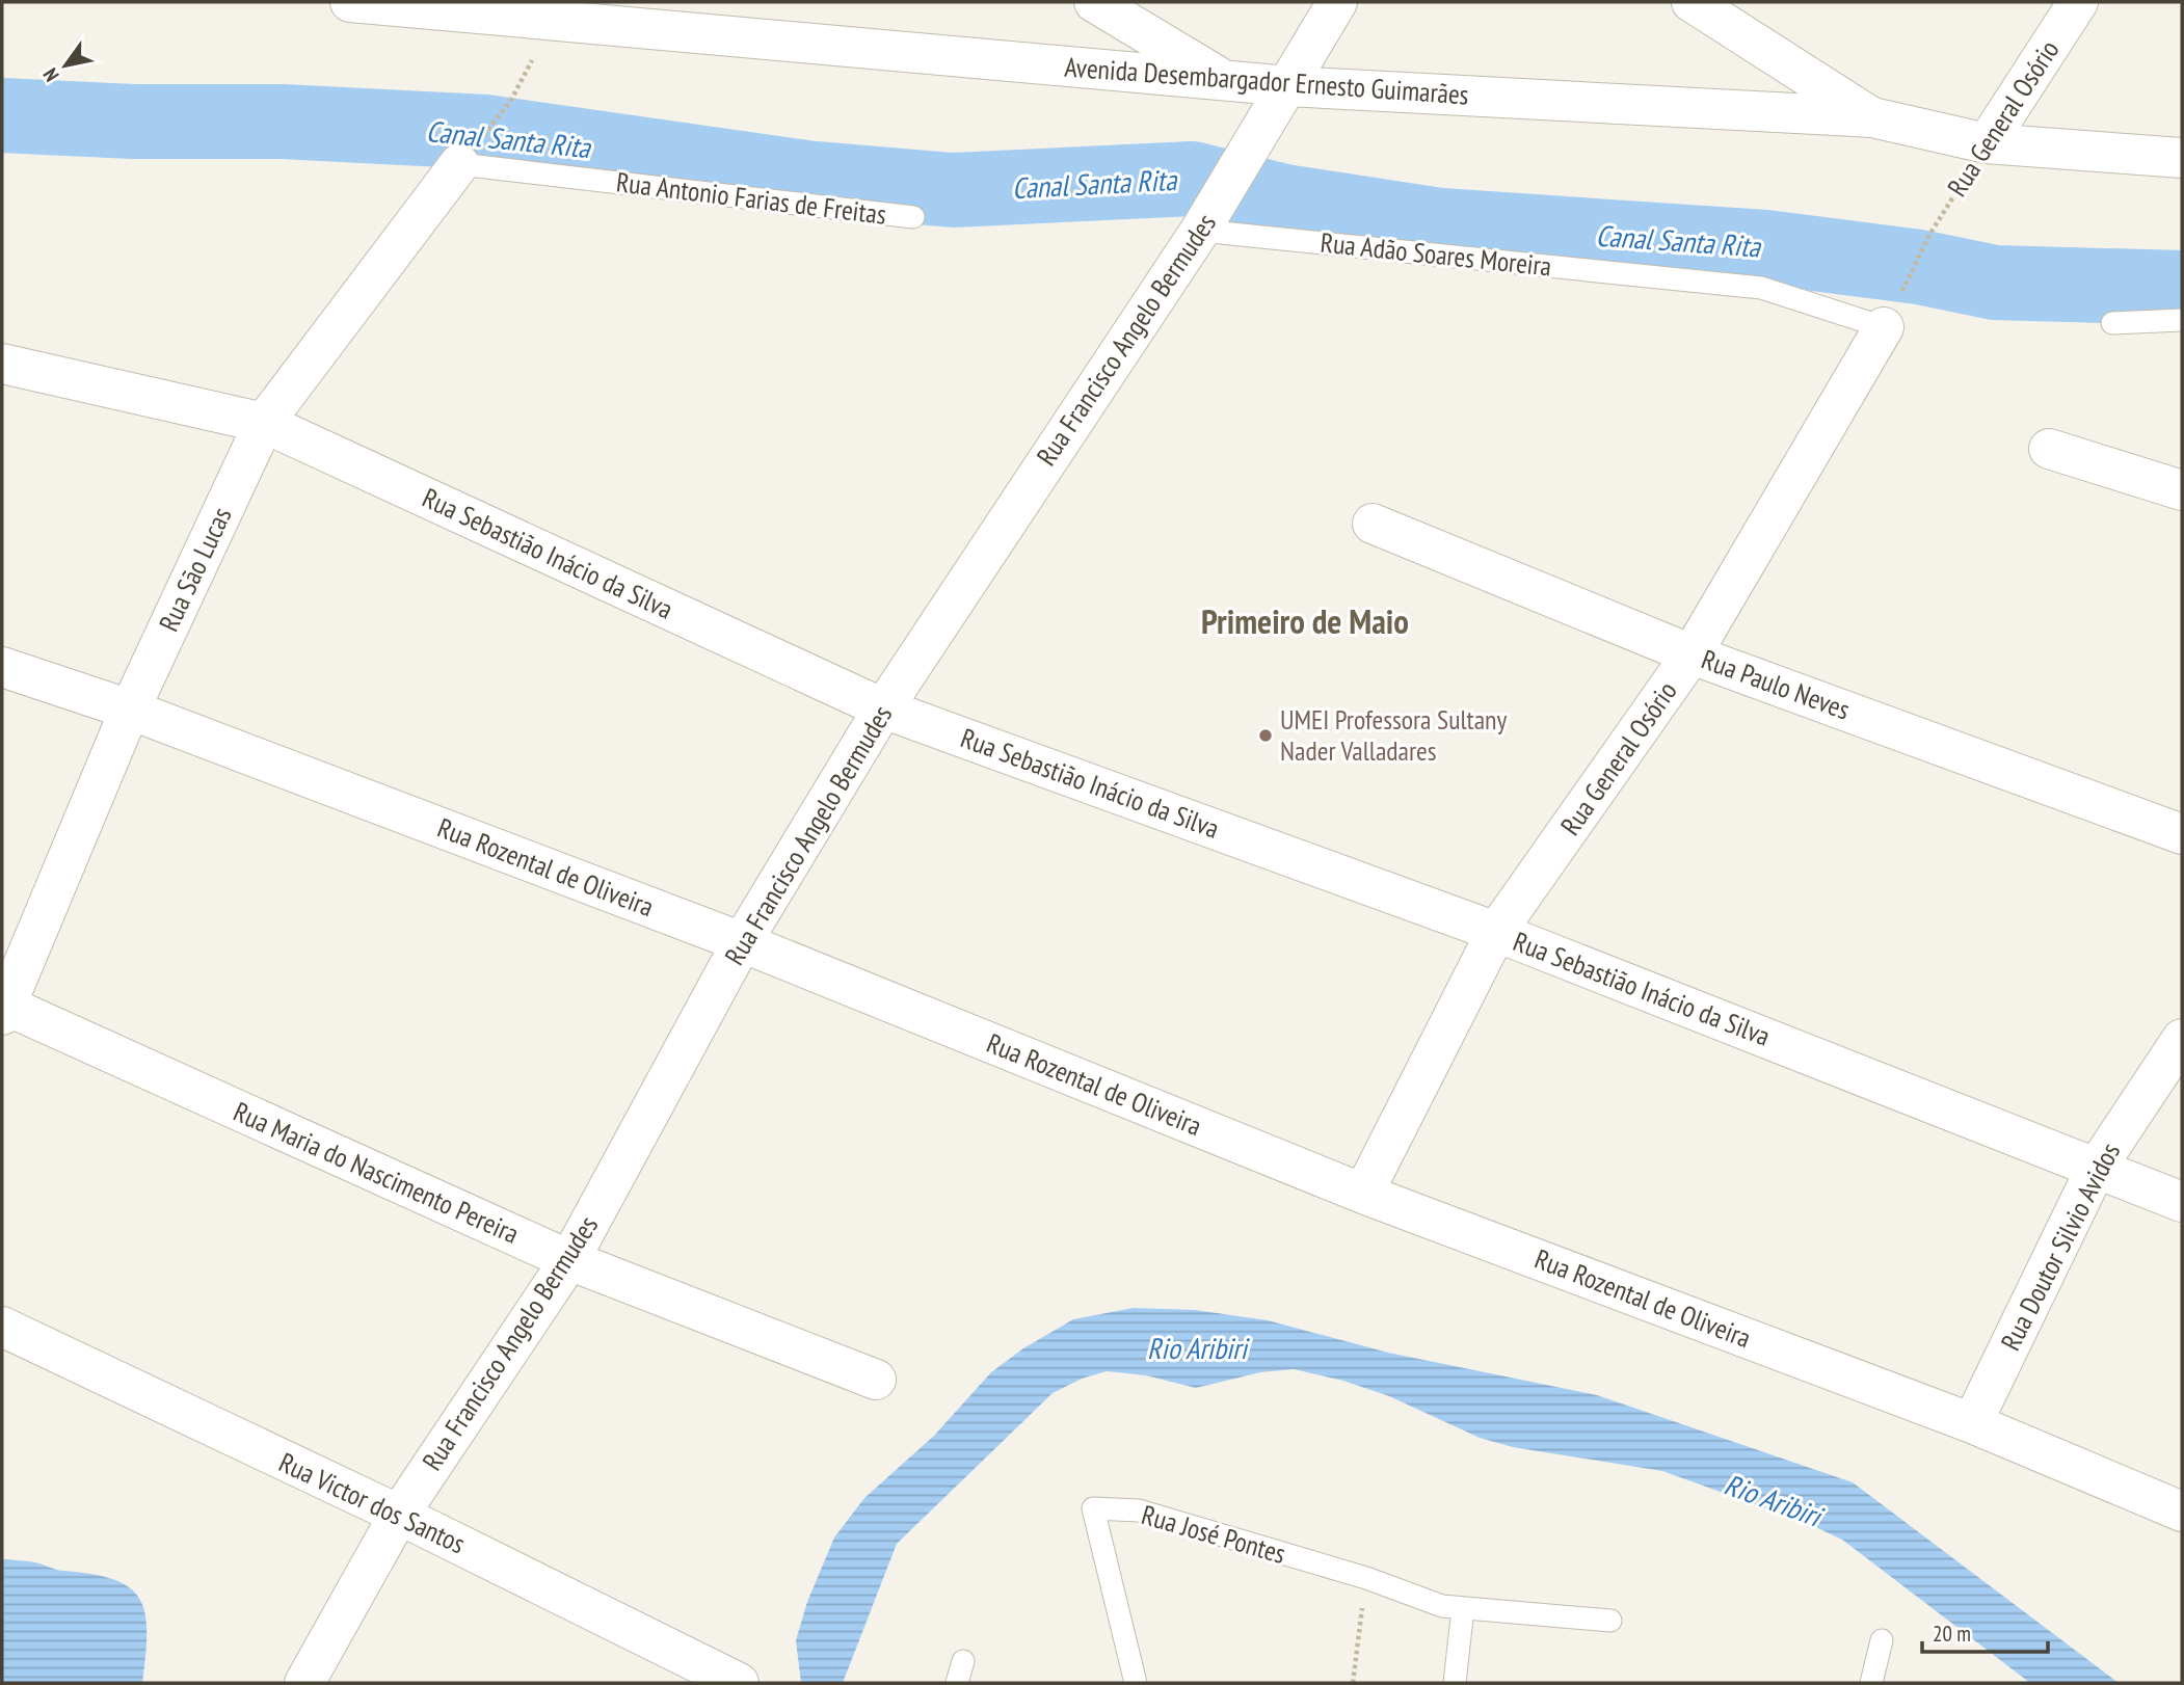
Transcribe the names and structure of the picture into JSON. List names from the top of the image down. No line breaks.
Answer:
{"streets":{"street":["Avenida Desembargador Ernesto Guimarães","Rua General Osório","Rua Francisco Angelo Bermudes","Rua Sebastião Inácio da Silva","Rua São Lucas","Rua Paulo Neves","Rua Rozental de Oliveira","Rua Maria do Nascimento Pereira","Rua Doutor Silvio Avidos","Rua Victor dos Santos"],"lane":["Rua Antonio Farias de Freitas","Rua Adão Soares Moreira","Rua José Pontes"]},"crossings":[["Avenida Desembargador Ernesto Guimarães","Rua General Osório"],["Avenida Desembargador Ernesto Guimarães","Rua Francisco Angelo Bermudes"],["Rua General Osório","Rua Adão Soares Moreira"],["Rua General Osório","Rua Sebastião Inácio da Silva"],["Rua General Osório","Rua Paulo Neves"],["Rua General Osório","Rua Rozental de Oliveira"],["Rua Antonio Farias de Freitas","Rua São Lucas"],["Rua Adão Soares Moreira","Rua Francisco Angelo Bermudes"],["Rua Francisco Angelo Bermudes","Rua Sebastião Inácio da Silva"],["Rua Francisco Angelo Bermudes","Rua Rozental de Oliveira"],["Rua Francisco Angelo Bermudes","Rua Maria do Nascimento Pereira"],["Rua Francisco Angelo Bermudes","Rua Victor dos Santos"],["Rua Sebastião Inácio da Silva","Rua São Lucas"],["Rua Sebastião Inácio da Silva","Rua Doutor Silvio Avidos"],["Rua São Lucas","Rua Rozental de Oliveira"],["Rua São Lucas","Rua Maria do Nascimento Pereira"],["Rua Rozental de Oliveira","Rua Doutor Silvio Avidos"]],"districts":["Primeiro de Maio"],"water":["Canal Santa Rita","Rio Aribiri"],"places":["UMEI Professora Sultany Nader Valladares"],"scale_bar":"20 m","north":"bottom left"}
